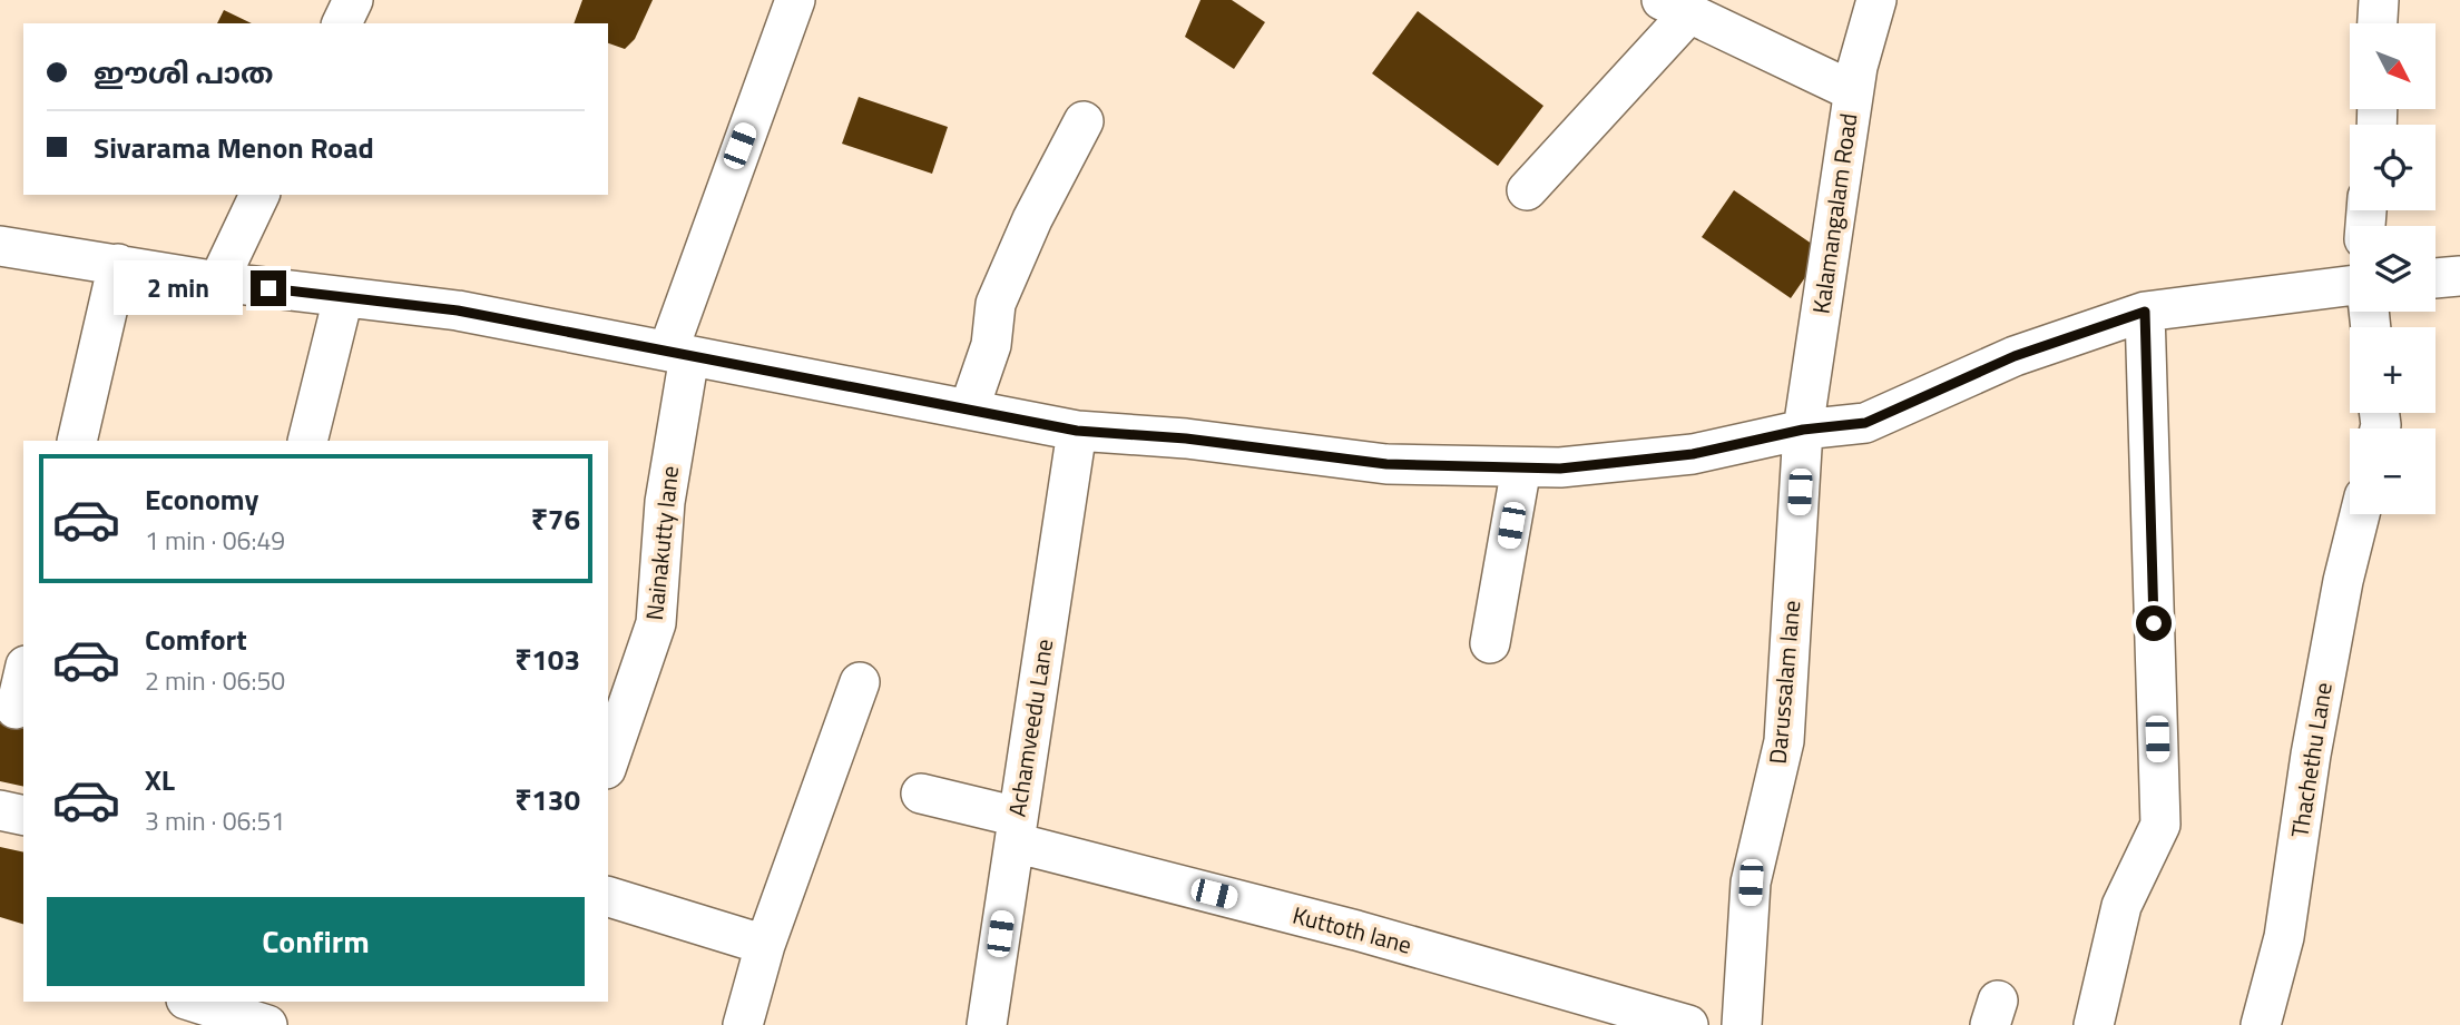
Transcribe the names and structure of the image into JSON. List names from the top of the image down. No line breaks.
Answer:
{"streets":{"street":["Kalamangalam Road","Nainakutty lane","Darussalam lane","Achamveedu Lane","Thachethu Lane","Kuttoth lane"]},"crossings":[["Kalamangalam Road","Darussalam lane"],["Achamveedu Lane","Kuttoth lane"]],"north":"bottom right","page":{"map_buttons":["+","−"],"banner":["ഈശി പാത","Sivarama Menon Road"],"bubble":"2 min","list":[{"name":"Economy","note":"1 min · 06:49","value":"₹76"},{"name":"Comfort","note":"2 min · 06:50","value":"₹103"},{"name":"XL","note":"3 min · 06:51","value":"₹130"}],"buttons":"Confirm"}}
